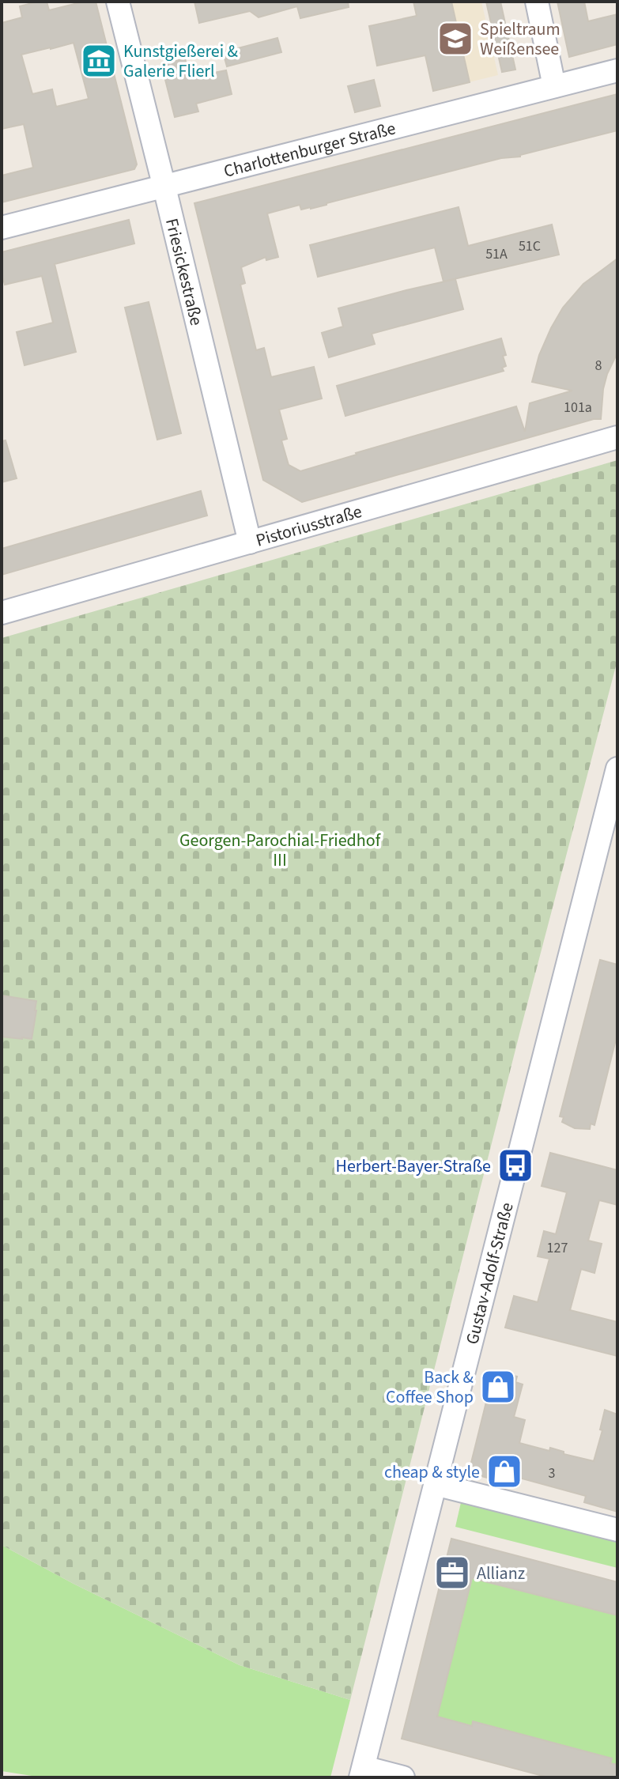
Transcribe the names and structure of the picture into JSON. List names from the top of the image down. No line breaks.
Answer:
{"streets":{"street":["Charlottenburger Straße","Friesickestraße","Pistoriusstraße","Gustav-Adolf-Straße"]},"crossings":[["Charlottenburger Straße","Friesickestraße"],["Friesickestraße","Pistoriusstraße"]],"parks":["Georgen-Parochial-Friedhof III"],"places":{"school or university":["Spieltraum Weißensee"],"museum":["Kunstgießerei & Galerie Flierl"],"bus stop":["Herbert-Bayer-Straße"],"shop":["Back & Coffee Shop","cheap & style"],"office":["Allianz"]},"house_numbers":["51C","51A","8","101a","127","3"]}
